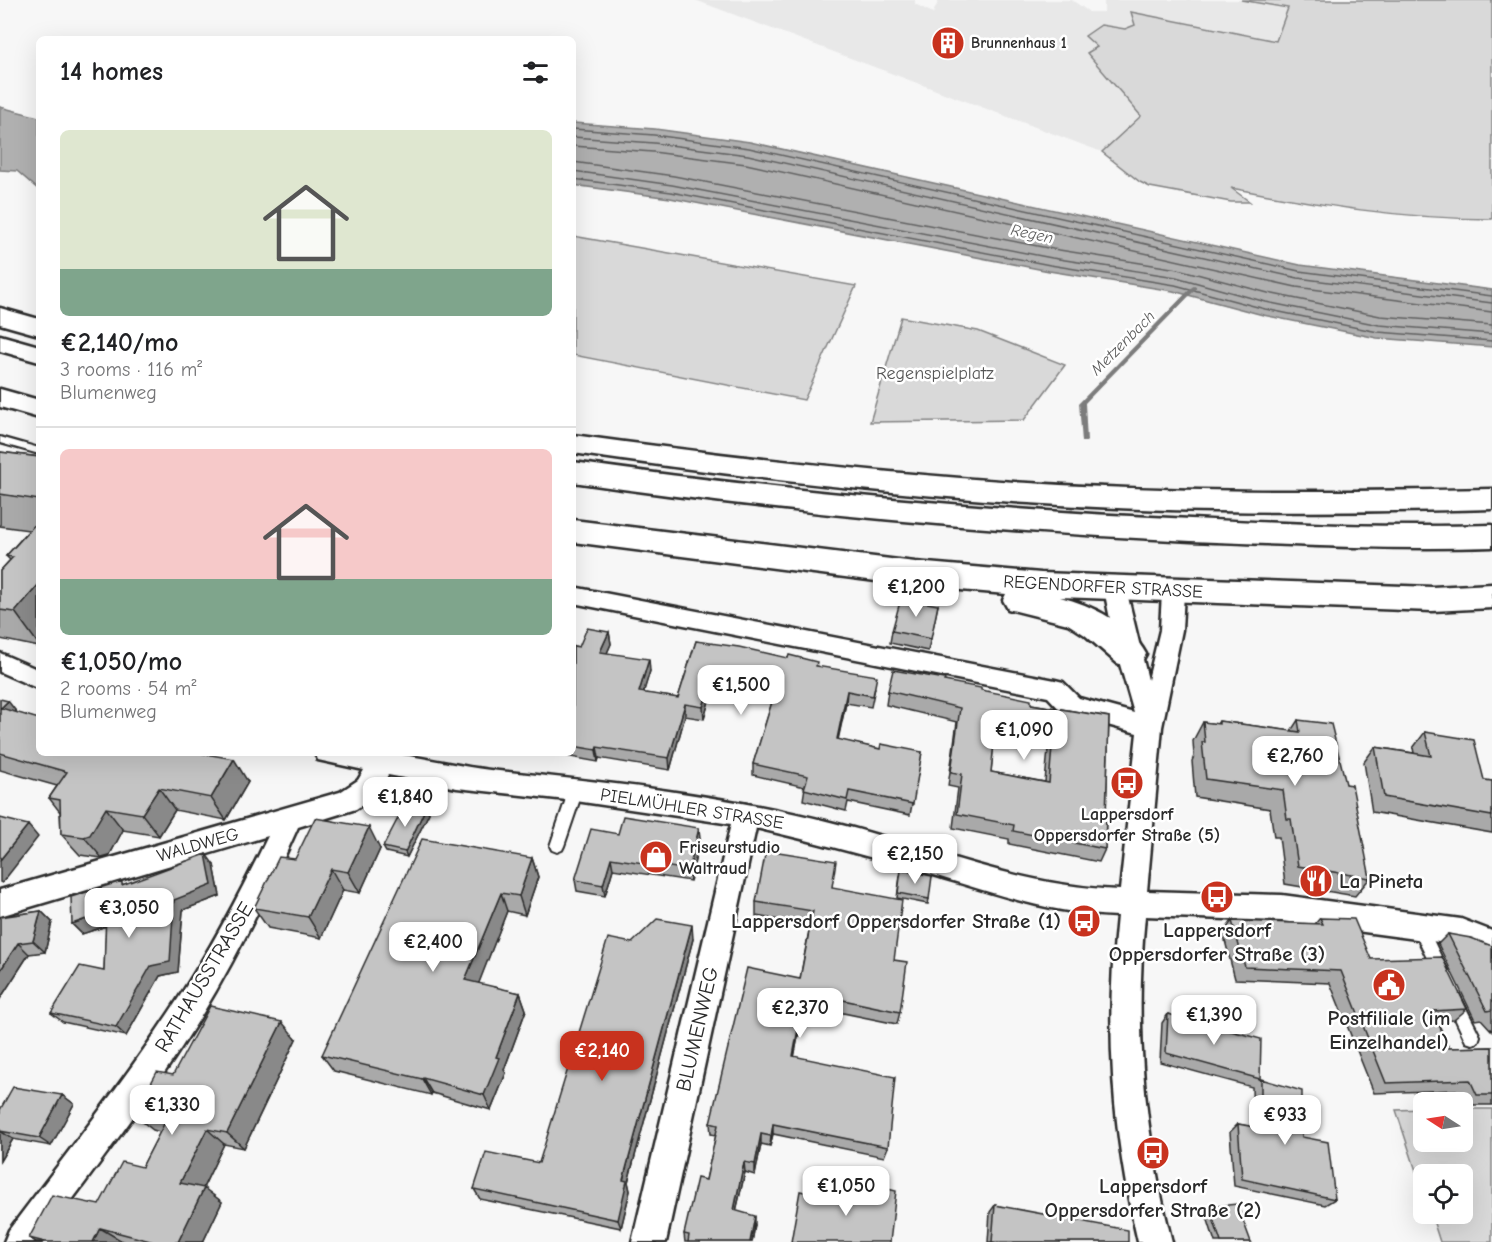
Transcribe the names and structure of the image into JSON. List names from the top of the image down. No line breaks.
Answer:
{"streets":{"main road":["REGENDORFER STRASSE"],"street":["PIELMÜHLER STRASSE","WALDWEG","RATHAUSSTRASSE","BLUMENWEG"]},"crossings":[["PIELMÜHLER STRASSE","WALDWEG"],["PIELMÜHLER STRASSE","BLUMENWEG"],["WALDWEG","RATHAUSSTRASSE"]],"water":["Regen","Metzenbach"],"parks":["Regenspielplatz"],"places":{"building":["Brunnenhaus 1"],"bus stop":["Lappersdorf Oppersdorfer Straße (5)","Lappersdorf Oppersdorfer Straße (3)","Lappersdorf Oppersdorfer Straße (1)","Lappersdorf Oppersdorfer Straße (2)"],"shop":["Friseurstudio Waltraud"],"restaurant":["La Pineta"],"public building":["Postfiliale (im Einzelhandel)"]},"north":"left","page":{"heading":"14 homes","list":[{"name":"€2,140/mo","note":"3 rooms · 116 m² · Blumenweg"},{"name":"€1,050/mo","note":"2 rooms · 54 m² · Blumenweg"}],"price":["€1,200","€1,500","€1,090","€2,760","€1,840","€2,150","€3,050","€2,400","€2,370","€1,390","€2,140","€1,330","€933","€1,050"]}}
